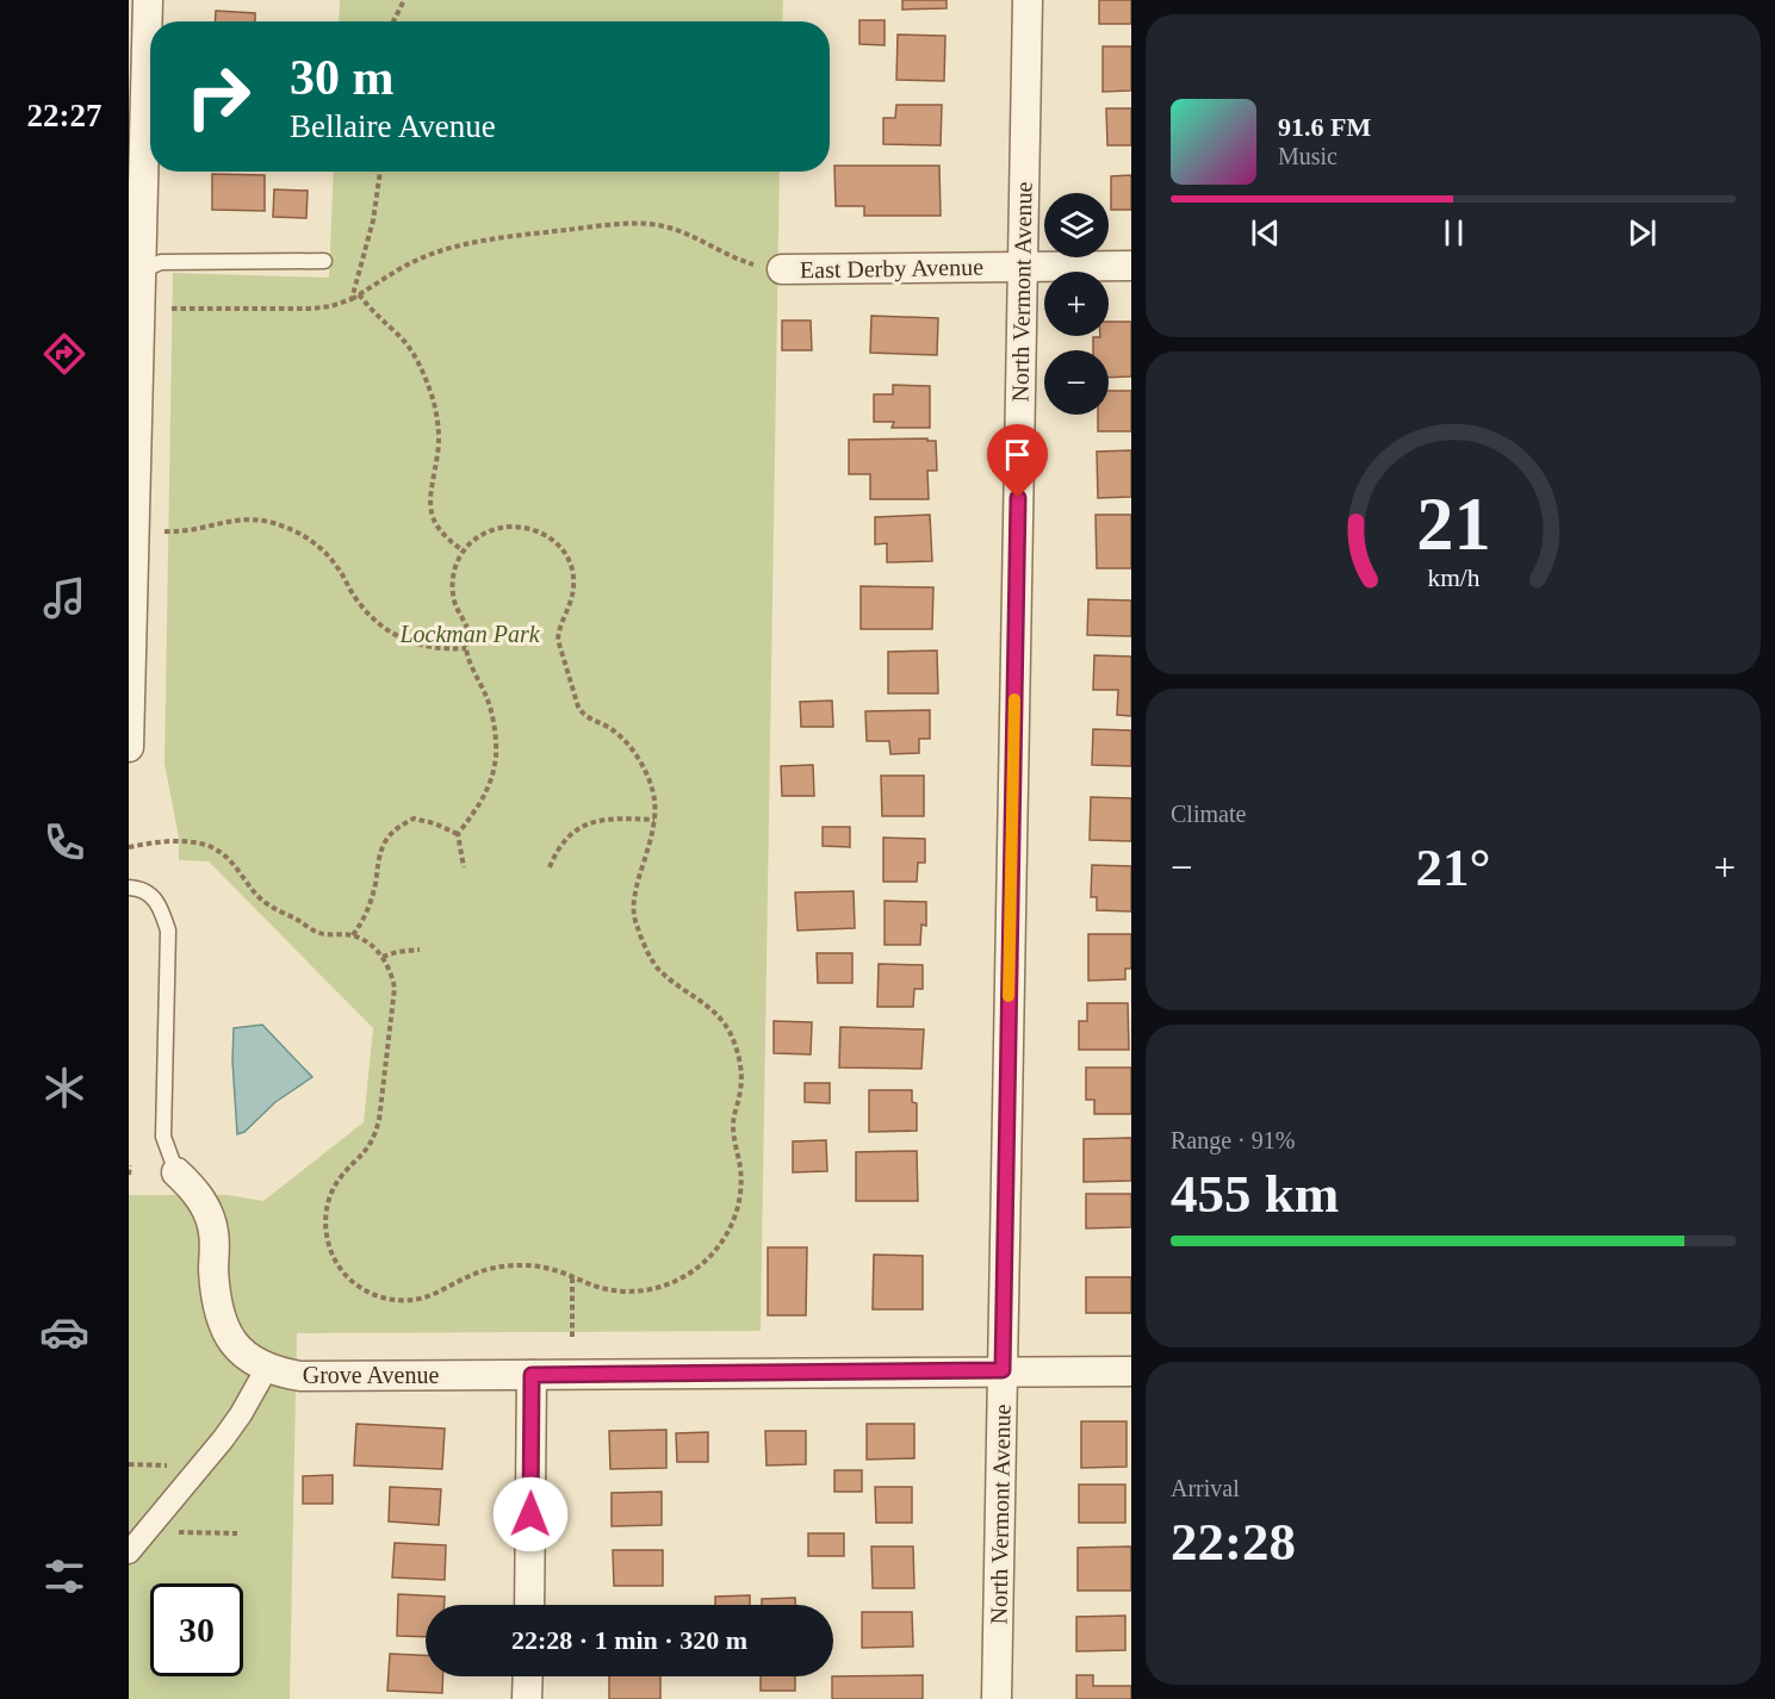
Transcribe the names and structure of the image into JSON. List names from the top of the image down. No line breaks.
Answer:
{"streets":{"street":["East Derby Avenue","North Vermont Avenue","Grove Avenue"]},"crossings":[["East Derby Avenue","North Vermont Avenue"],["North Vermont Avenue","Grove Avenue"]],"parks":["Lockman Park"],"page":{"tabs":"22:27","turn":["30 m","Bellaire Avenue"],"song":["91.6 FM","Music"],"map_buttons":["+","−"],"tile":["Climate",["Range · 91%","455 km"],["Arrival","22:28"]],"heat":["−","21°","+"],"limit":"30","trip":"22:28 · 1 min · 320 m","gauge":["21","km/h"]}}
